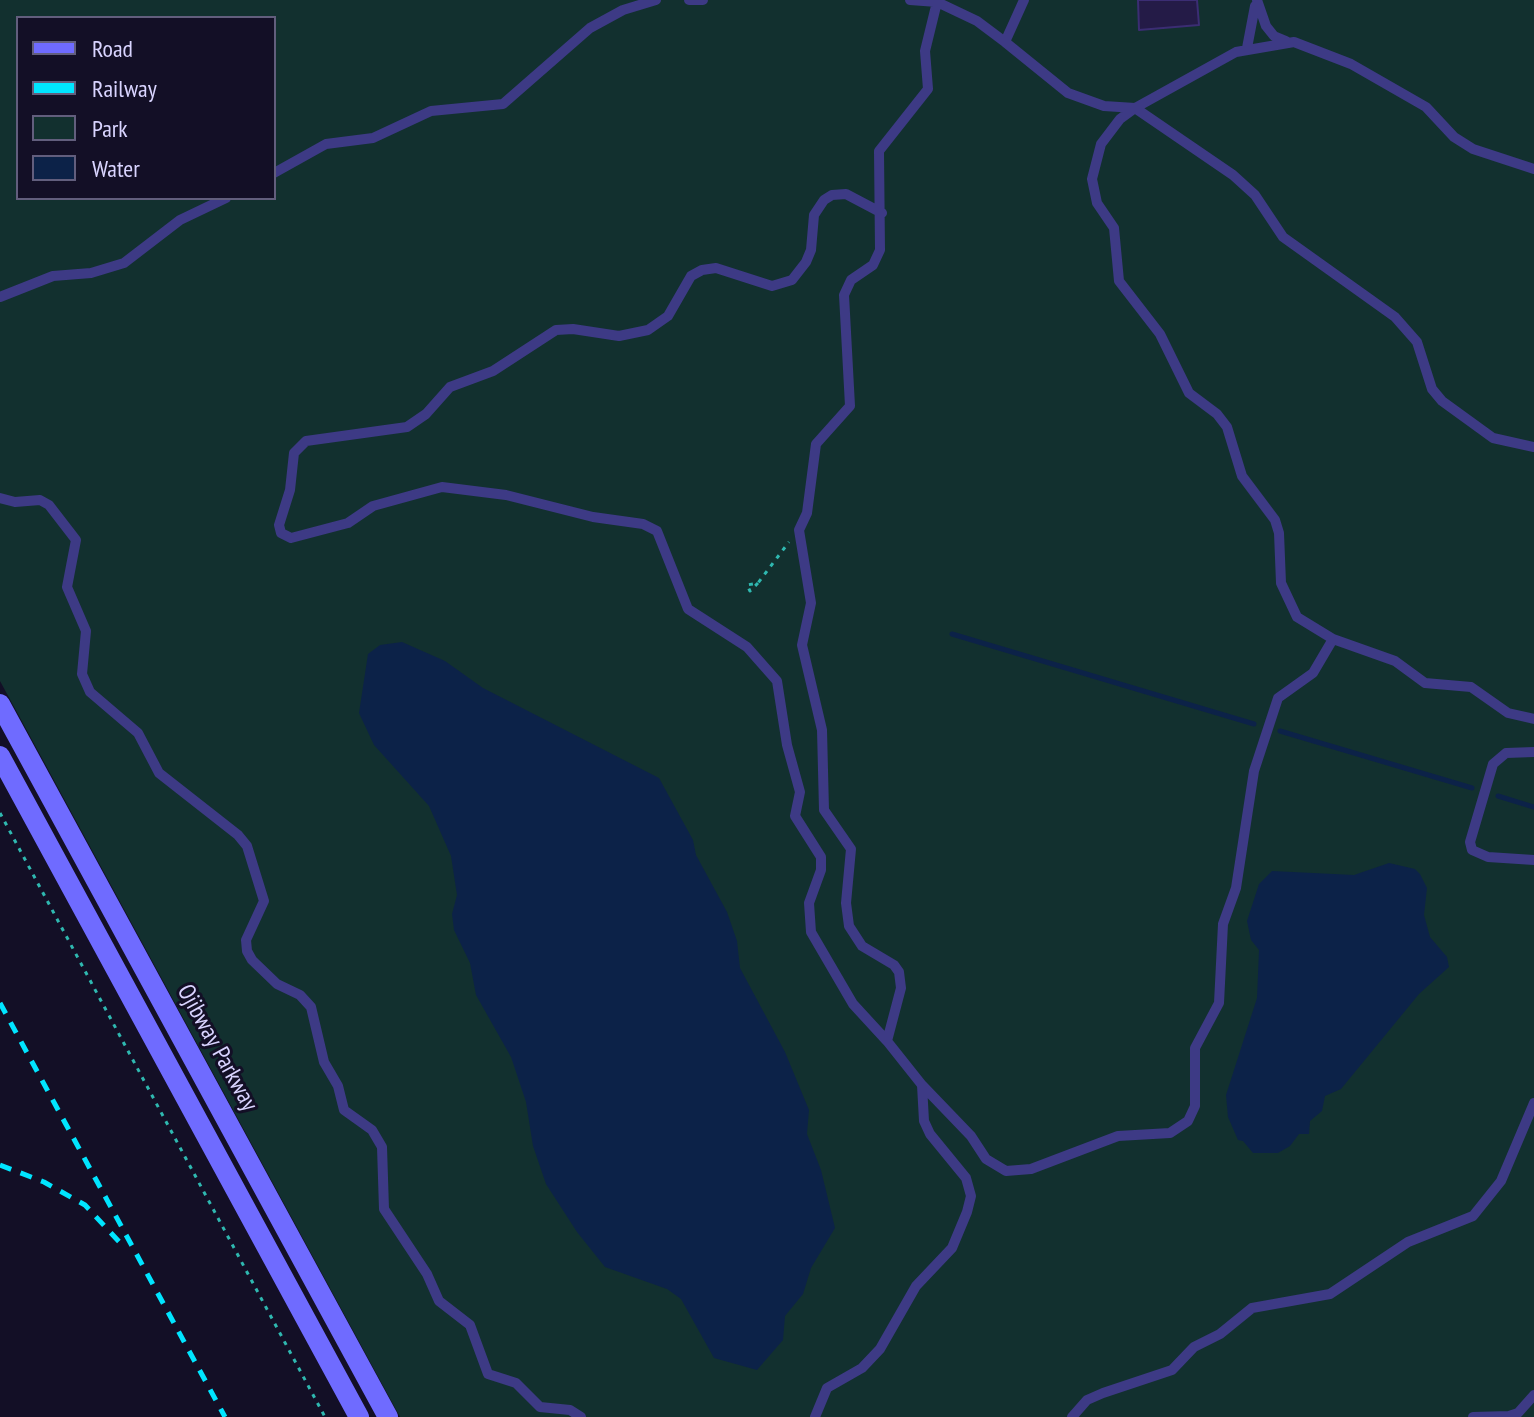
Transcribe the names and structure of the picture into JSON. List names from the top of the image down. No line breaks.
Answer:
{"streets":{"main road":["Ojibway Parkway"]},"legend":["Road","Railway","Park","Water"]}
